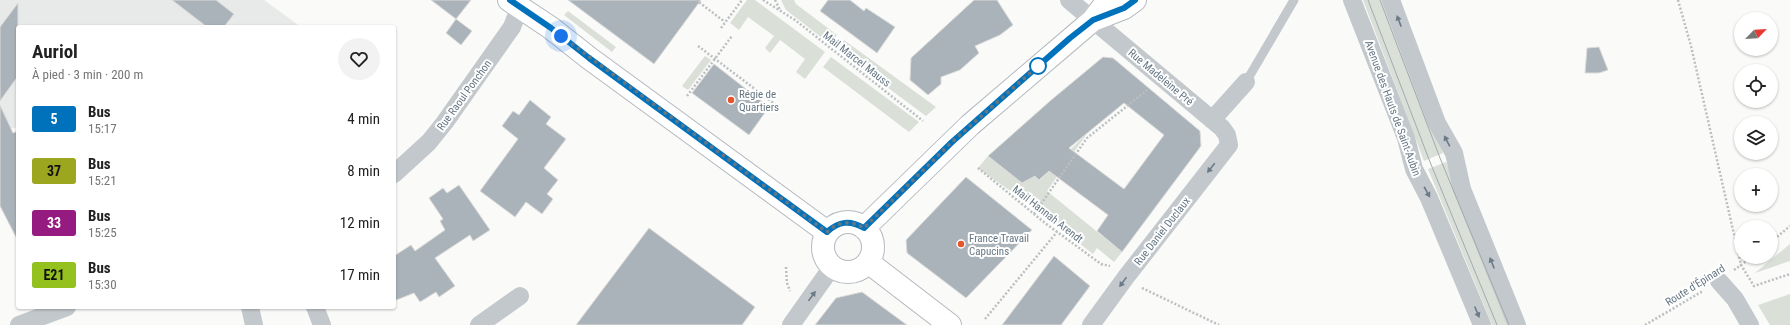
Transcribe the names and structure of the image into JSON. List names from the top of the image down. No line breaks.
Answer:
{"streets":{"street":["Rue Madeleine Pré","Rue Raoul Ponchon","Avenue des Hauts de Saint-Aubin","Rue Daniel Duclaux"],"path":["Mail Marcel Mauss","Mail Hannah Arendt","Route d'Épinard"]},"crossings":[["Rue Madeleine Pré","Rue Daniel Duclaux"]],"one_way":["Rue Daniel Duclaux"],"places":["Régie de Quartiers","France Travail Capucins"],"lines":["bus line 5"],"north":"top right","page":{"map_buttons":["+","−"],"heading":["Auriol","À pied · 3 min · 200 m"],"list":[{"mark":"5","name":"Bus","note":"15:17","value":"4 min"},{"mark":"37","name":"Bus","note":"15:21","value":"8 min"},{"mark":"33","name":"Bus","note":"15:25","value":"12 min"},{"mark":"E21","name":"Bus","note":"15:30","value":"17 min"}]}}
